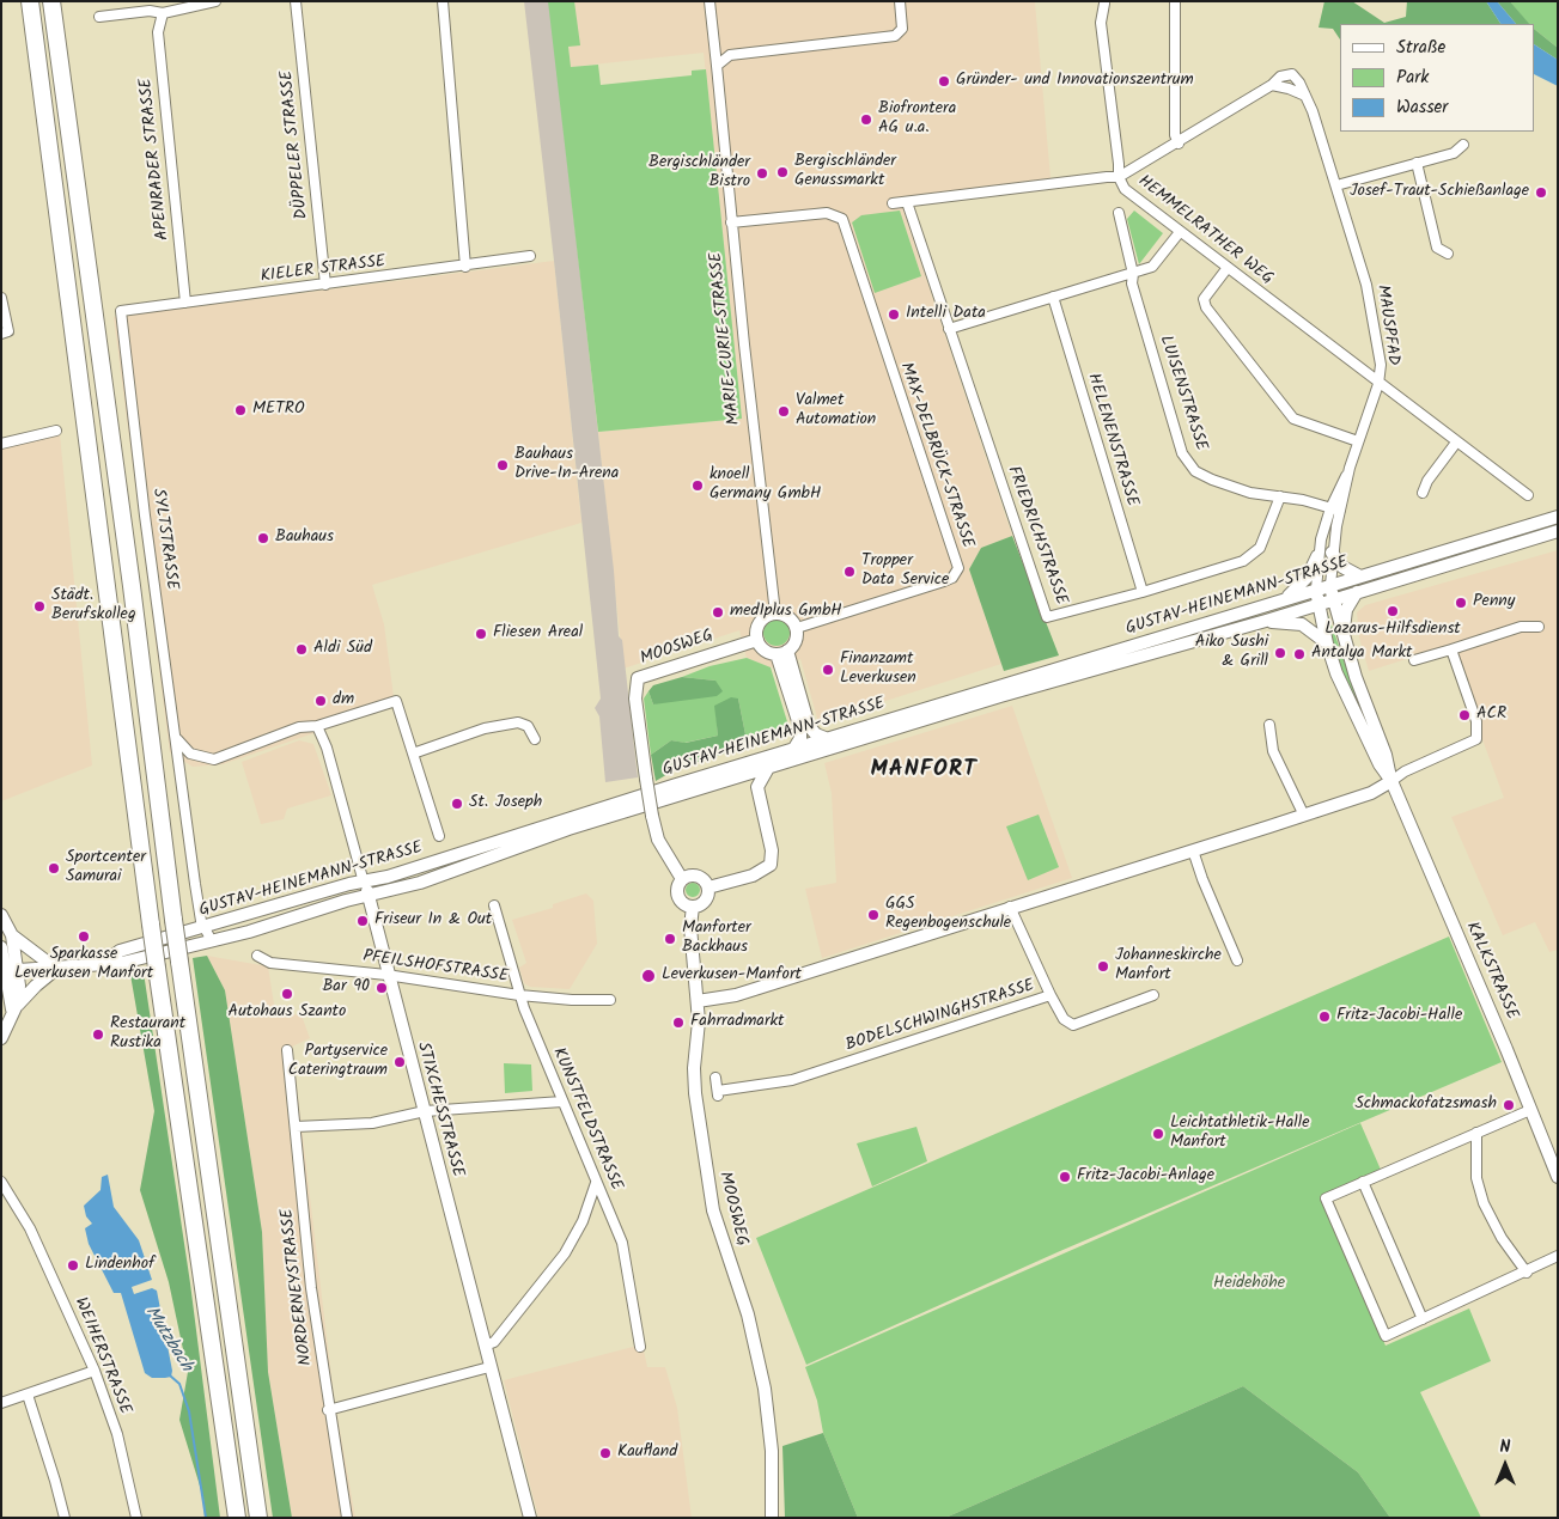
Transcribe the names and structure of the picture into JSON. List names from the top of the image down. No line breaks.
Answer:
{"streets":{"street":["DÜPPELER STRASSE","APENRADER STRASSE","HEMMELRATHER WEG","KIELER STRASSE","MAUSPFAD","MARIE-CURIE-STRASSE","LUISENSTRASSE","HELENENSTRASSE","MAX-DELBRÜCK-STRASSE","FRIEDRICHSTRASSE","SYLTSTRASSE","GUSTAV-HEINEMANN-STRASSE","MOOSWEG","PFEILSHOFSTRASSE","KALKSTRASSE","BODELSCHWINGHSTRASSE","STIXCHESSTRASSE","KUNSTFELDSTRASSE","NORDERNEYSTRASSE","WEIHERSTRASSE"]},"crossings":[["DÜPPELER STRASSE","KIELER STRASSE"],["APENRADER STRASSE","KIELER STRASSE"],["HEMMELRATHER WEG","MAUSPFAD"],["HEMMELRATHER WEG","FRIEDRICHSTRASSE"],["KIELER STRASSE","SYLTSTRASSE"],["MAUSPFAD","LUISENSTRASSE"],["MAUSPFAD","GUSTAV-HEINEMANN-STRASSE"],["MAUSPFAD","KALKSTRASSE"],["MARIE-CURIE-STRASSE","MAX-DELBRÜCK-STRASSE"],["MARIE-CURIE-STRASSE","MOOSWEG"],["LUISENSTRASSE","FRIEDRICHSTRASSE"],["HELENENSTRASSE","FRIEDRICHSTRASSE"],["MAX-DELBRÜCK-STRASSE","MOOSWEG"],["SYLTSTRASSE","GUSTAV-HEINEMANN-STRASSE"],["GUSTAV-HEINEMANN-STRASSE","KALKSTRASSE"],["GUSTAV-HEINEMANN-STRASSE","STIXCHESSTRASSE"],["PFEILSHOFSTRASSE","STIXCHESSTRASSE"],["PFEILSHOFSTRASSE","KUNSTFELDSTRASSE"]],"districts":["MANFORT"],"water":["Mutzbach"],"parks":["Heidehöhe"],"places":["Gründer- und Innovationszentrum","Biofrontera AG u.a.","Bergischländer Genussmarkt","Bergischländer Bistro","Josef-Traut-Schießanlage","Intelli Data","METRO","Valmet Automation","Bauhaus Drive-In-Arena","knoell Germany GmbH","Bauhaus","Tropper Data Service","Penny","Städt. Berufskolleg","Lazarus-Hilfsdienst","med1plus GmbH","Fliesen Areal","Aldi Süd","Aiko Sushi & Grill","Antalya Markt","Finanzamt Leverkusen","dm","ACR","St. Joseph","Sportcenter Samurai","GGS Regenbogenschule","Friseur In & Out","Sparkasse Leverkusen Manfort","Manforter Backhaus","Johanneskirche Manfort","Leverkusen-Manfort","Bar 90","Autohaus Szanto","Fritz-Jacobi-Halle","Fahrradmarkt","Restaurant Rustika","Partyservice Cateringtraum","Schmackofatzsmash","Leichtathletik-Halle Manfort","Fritz-Jacobi-Anlage","Lindenhof","Kaufland"],"legend":["Straße","Park","Wasser"],"north":"top"}
